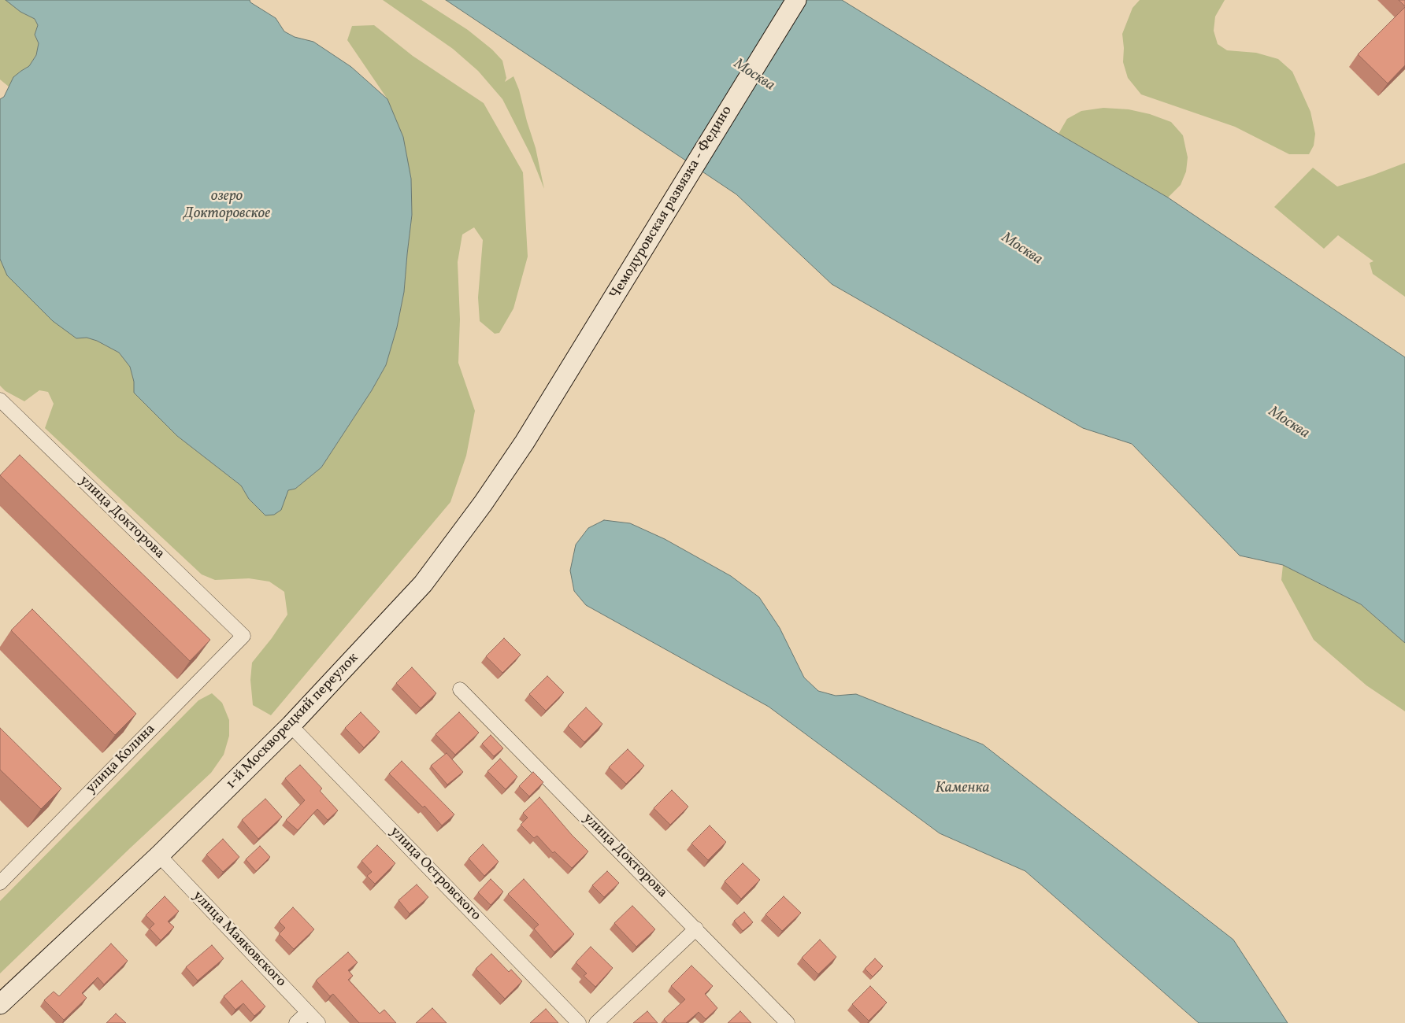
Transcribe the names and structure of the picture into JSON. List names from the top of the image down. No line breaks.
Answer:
{"streets":{"street":["Чемодуровская развязка - Федино","улица Докторова","1-й Москворецкий переулок","улица Колина","улица Островского","улица Маяковского"]},"crossings":[["Чемодуровская развязка - Федино","1-й Москворецкий переулок"],["улица Докторова","улица Колина"],["1-й Москворецкий переулок","улица Островского"],["1-й Москворецкий переулок","улица Маяковского"]],"water":["Москва","озеро Докторовское","Каменка"]}
